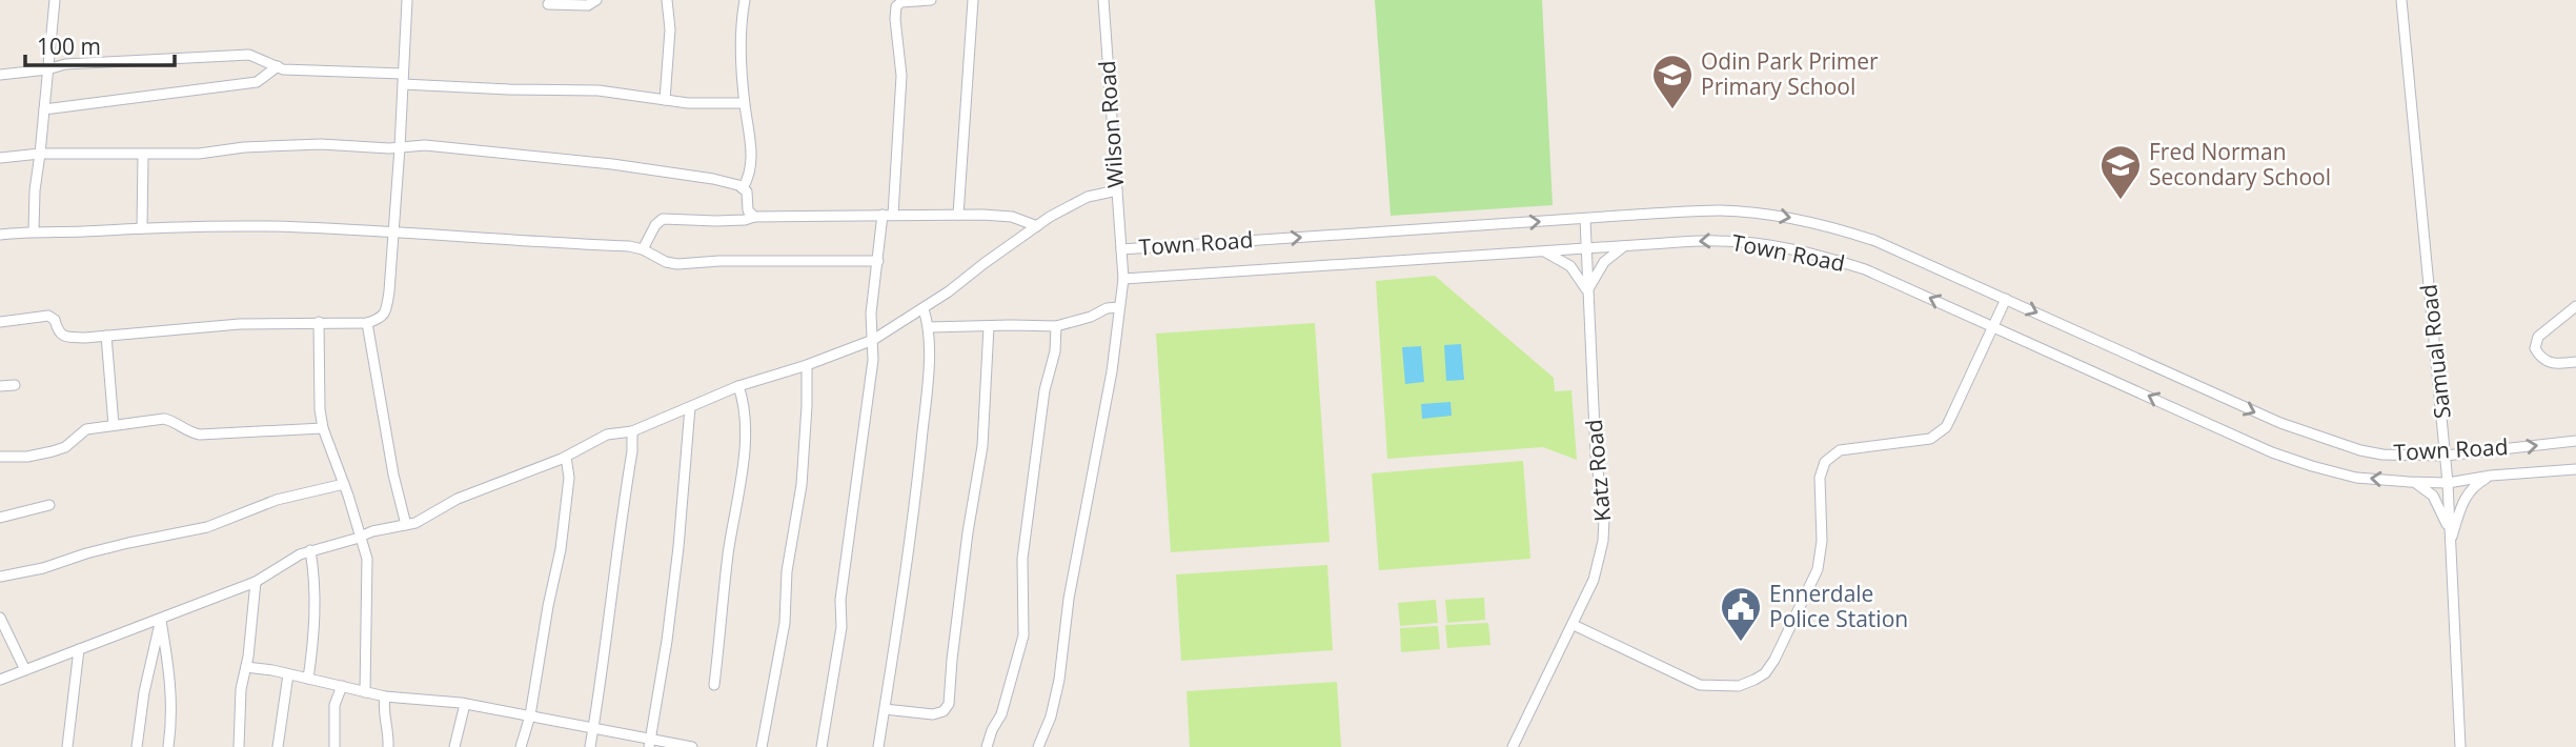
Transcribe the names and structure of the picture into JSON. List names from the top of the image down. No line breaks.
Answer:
{"streets":{"street":["Wilson Road","Town Road","Samual Road","Katz Road"]},"crossings":[["Wilson Road","Town Road"],["Town Road","Samual Road"],["Town Road","Katz Road"]],"places":{"school or university":["Odin Park Primer Primary School","Fred Norman Secondary School"],"public building":["Ennerdale Police Station"]},"scale_bar":"100 m"}
